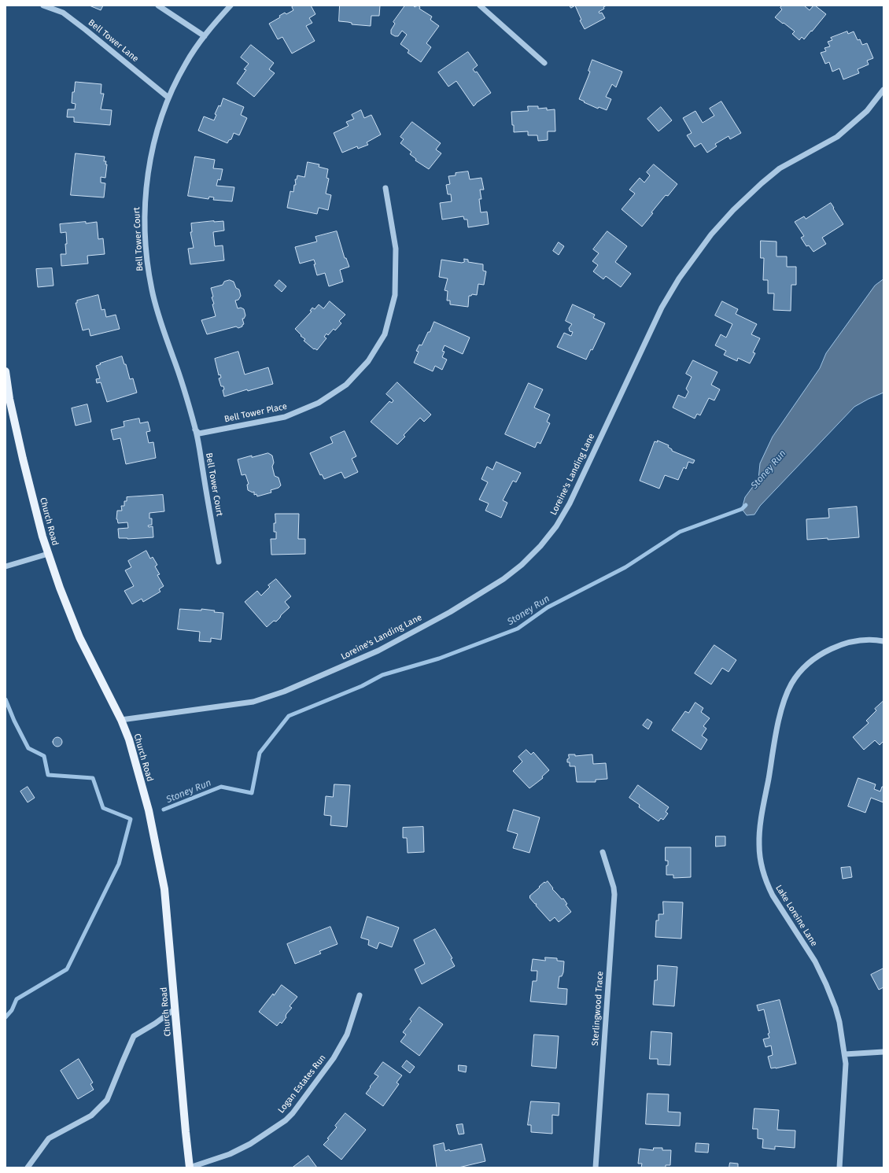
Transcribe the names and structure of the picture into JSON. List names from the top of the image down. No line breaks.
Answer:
{"streets":{"main road":["Church Road"],"street":["Bell Tower Lane","Bell Tower Court","Bell Tower Place","Loreine's Landing Lane","Lake Loreine Lane","Sterlingwood Trace","Logan Estates Run"]},"crossings":[["Bell Tower Lane","Bell Tower Court"],["Bell Tower Court","Bell Tower Place"],["Loreine's Landing Lane","Church Road"],["Church Road","Logan Estates Run"]],"water":["Stoney Run"]}
